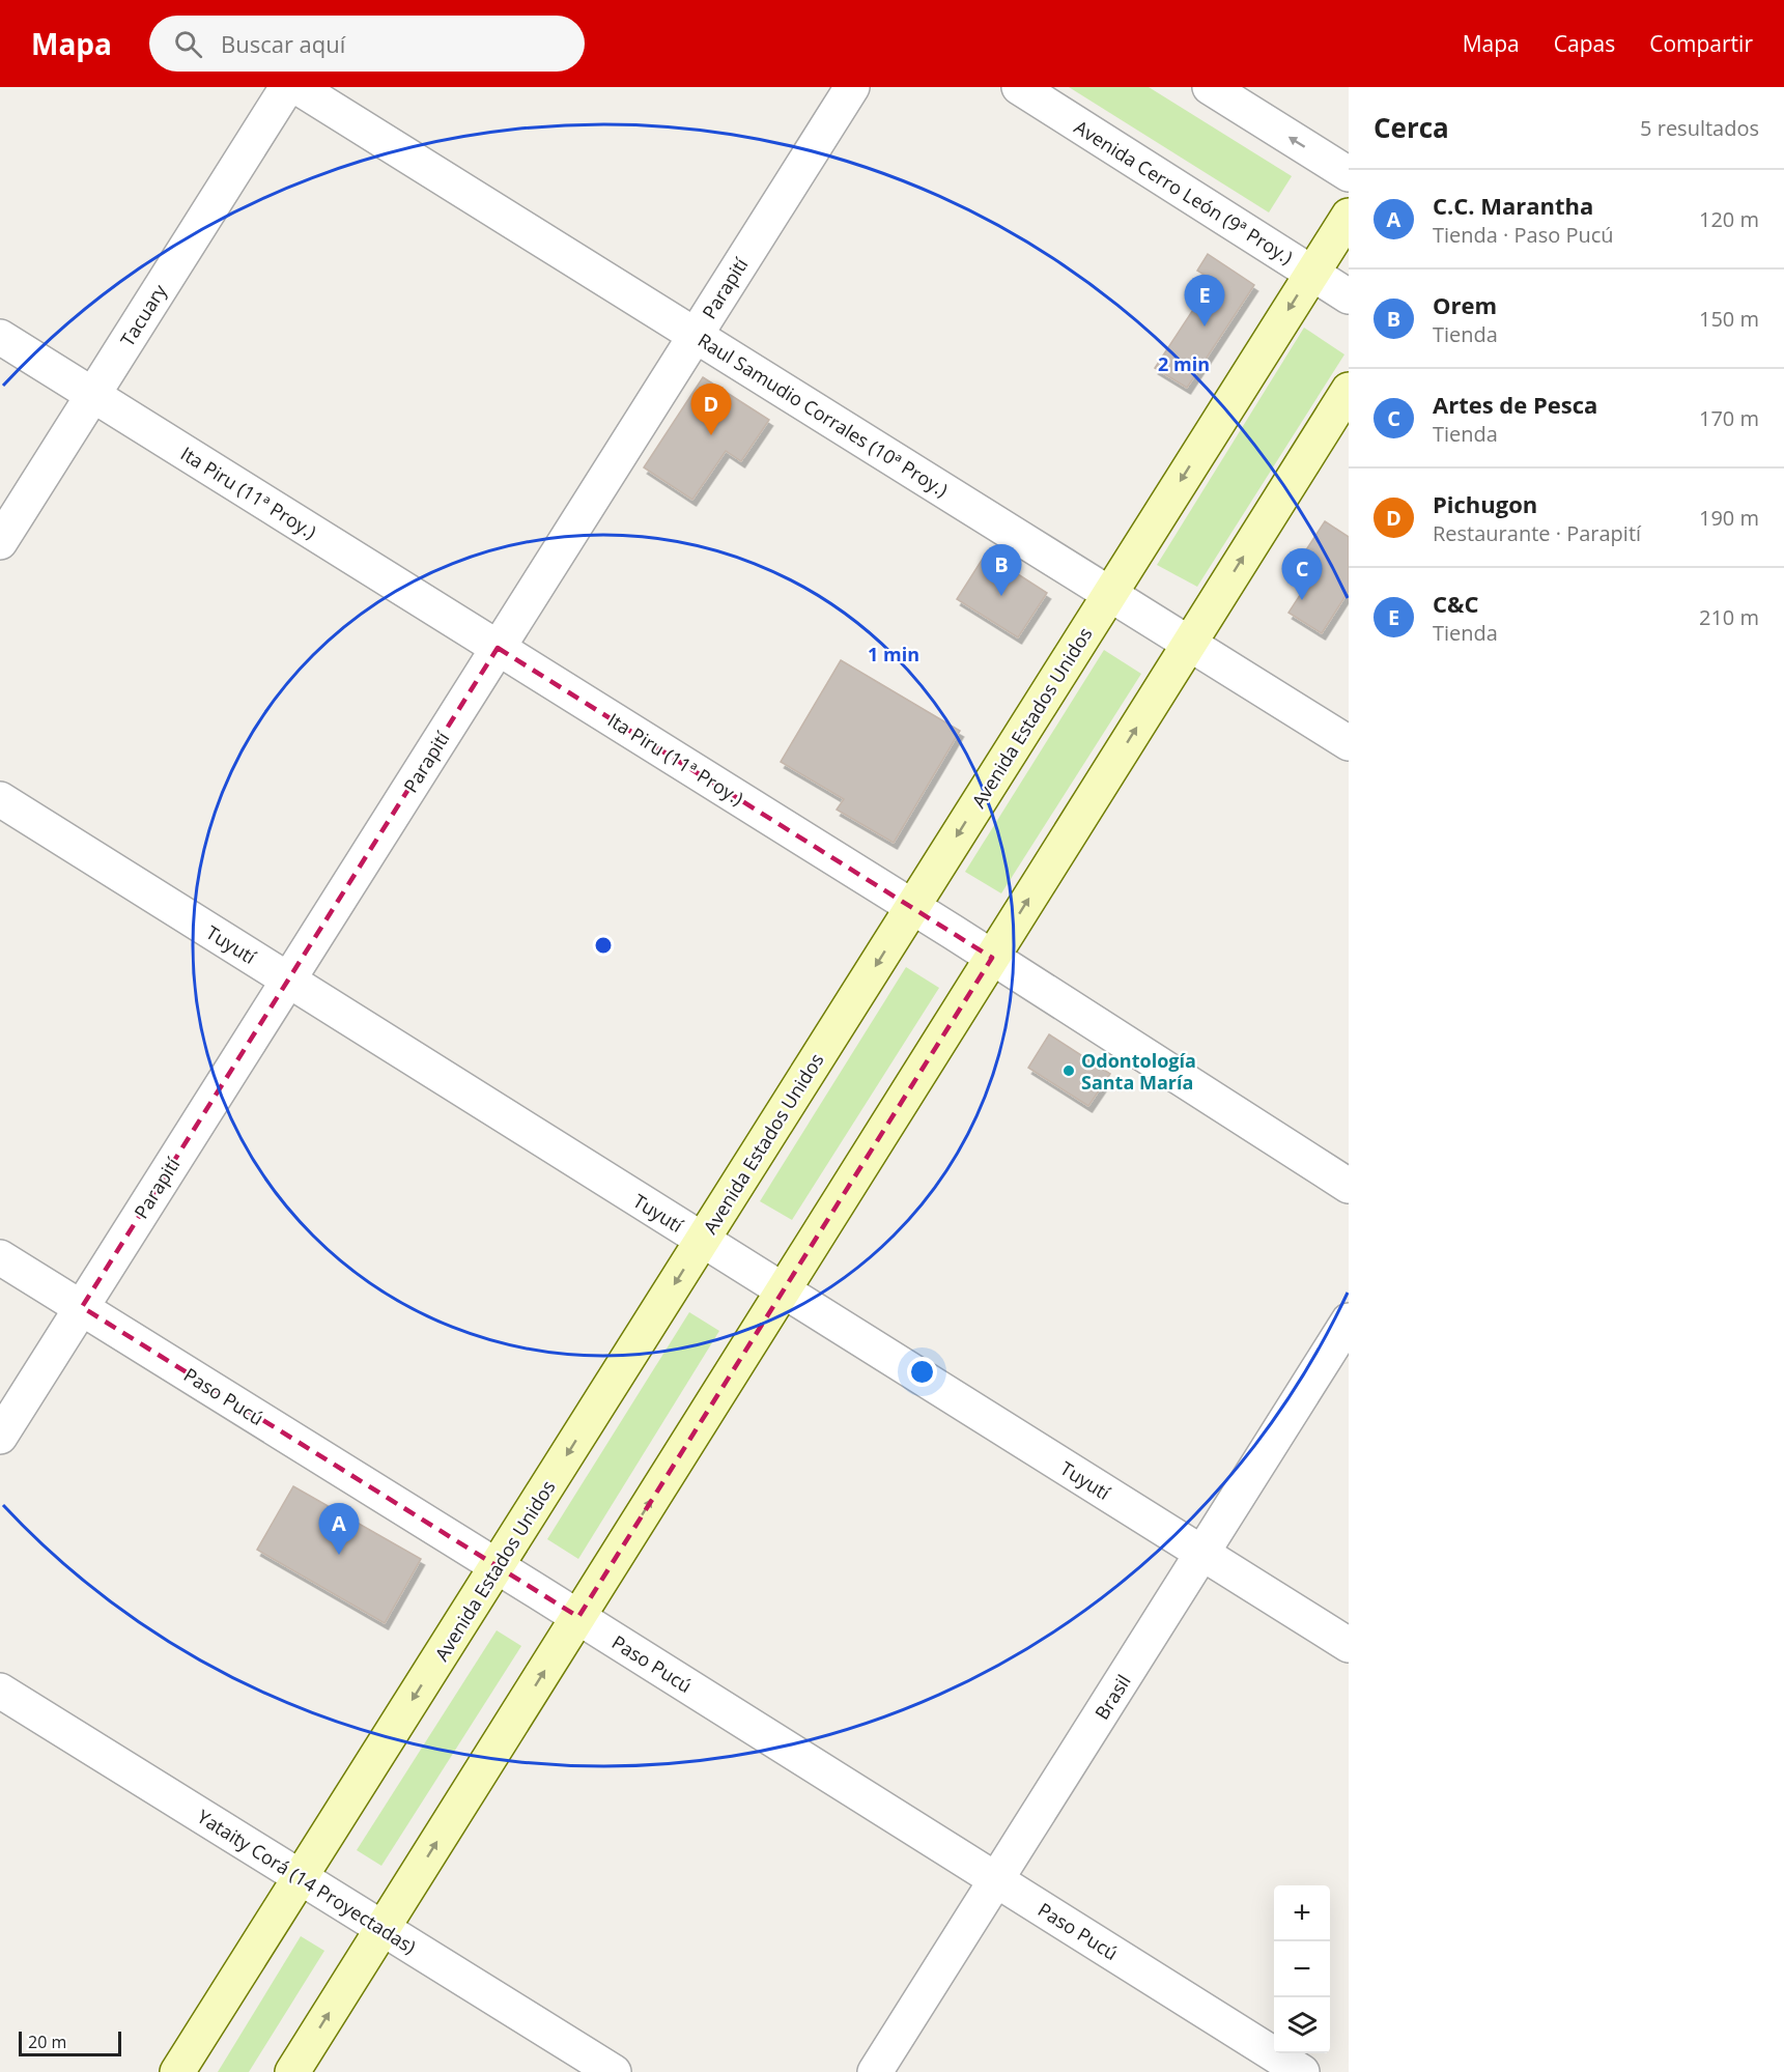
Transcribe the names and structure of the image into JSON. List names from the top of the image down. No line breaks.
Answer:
{"streets":{"main road":["Avenida Estados Unidos"],"street":["Avenida Cerro León (9ª Proy.)","Parapití","Tacuary","Raul Samudio Corrales (10ª Proy.)","Ita Piru (11ª Proy.)","Tuyutí","Paso Pucú","Brasil","Yataity Corá (14 Proyectadas)"]},"crossings":[["Avenida Cerro León (9ª Proy.)","Avenida Estados Unidos"],["Parapití","Raul Samudio Corrales (10ª Proy.)"],["Parapití","Ita Piru (11ª Proy.)"],["Parapití","Tuyutí"],["Parapití","Paso Pucú"],["Tacuary","Ita Piru (11ª Proy.)"],["Raul Samudio Corrales (10ª Proy.)","Avenida Estados Unidos"],["Ita Piru (11ª Proy.)","Avenida Estados Unidos"],["Avenida Estados Unidos","Tuyutí"],["Avenida Estados Unidos","Paso Pucú"],["Avenida Estados Unidos","Yataity Corá (14 Proyectadas)"],["Tuyutí","Brasil"],["Paso Pucú","Brasil"]],"places":["Odontología Santa María"],"scale_bar":"20 m","page":{"header":"Mapa","search":"Buscar aquí","nav":["Mapa","Capas","Compartir"],"heading":["Cerca","5 resultados"],"list":[{"mark":"A","name":"C.C. Marantha","note":"Tienda · Paso Pucú","value":"120 m"},{"mark":"B","name":"Orem","note":"Tienda","value":"150 m"},{"mark":"C","name":"Artes de Pesca","note":"Tienda","value":"170 m"},{"mark":"D","name":"Pichugon","note":"Restaurante · Parapití","value":"190 m"},{"mark":"E","name":"C&C","note":"Tienda","value":"210 m"}],"pins":["E","D","B","C","A"],"map_buttons":["+","−"],"scale":"20 m"},"rings":["2 min","1 min"]}
